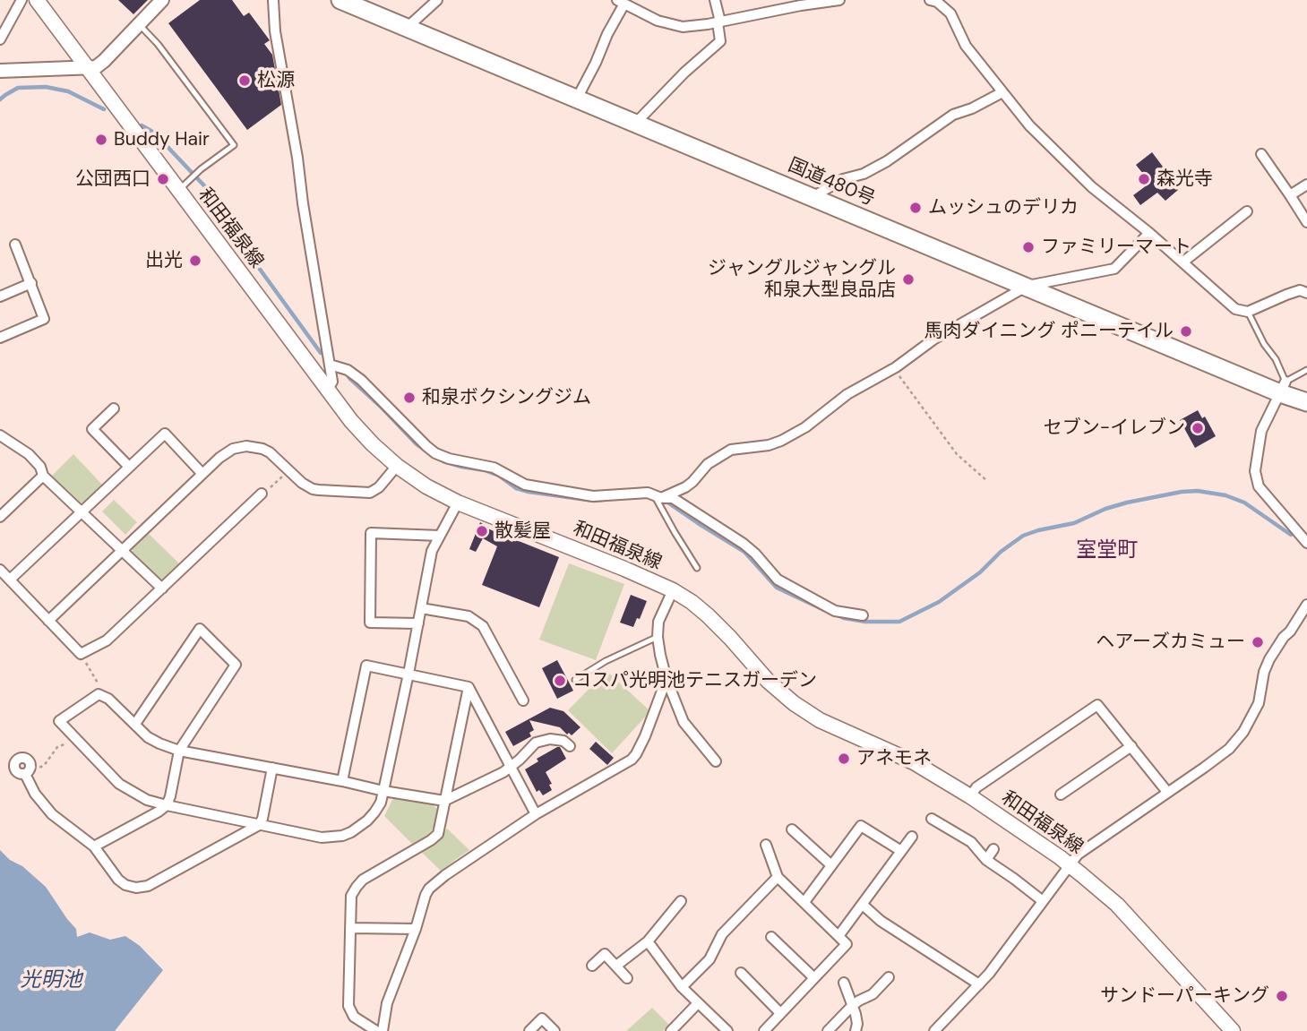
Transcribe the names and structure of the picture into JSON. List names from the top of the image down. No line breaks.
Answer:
{"streets":{"highway":["国道480号"],"main road":["和田福泉線"]},"districts":["室堂町"],"water":["光明池"],"places":["松源","Buddy Hair","公団西口","森光寺","ムッシュのデリカ","ファミリーマート","出光","ジャングルジャングル 和泉大型良品店","馬肉ダイニング ポニーテイル","和泉ボクシングジム","セブン-イレブン","散髪屋","ヘアーズカミュー","コスパ光明池テニスガーデン","アネモネ","サンドーパーキング"]}
